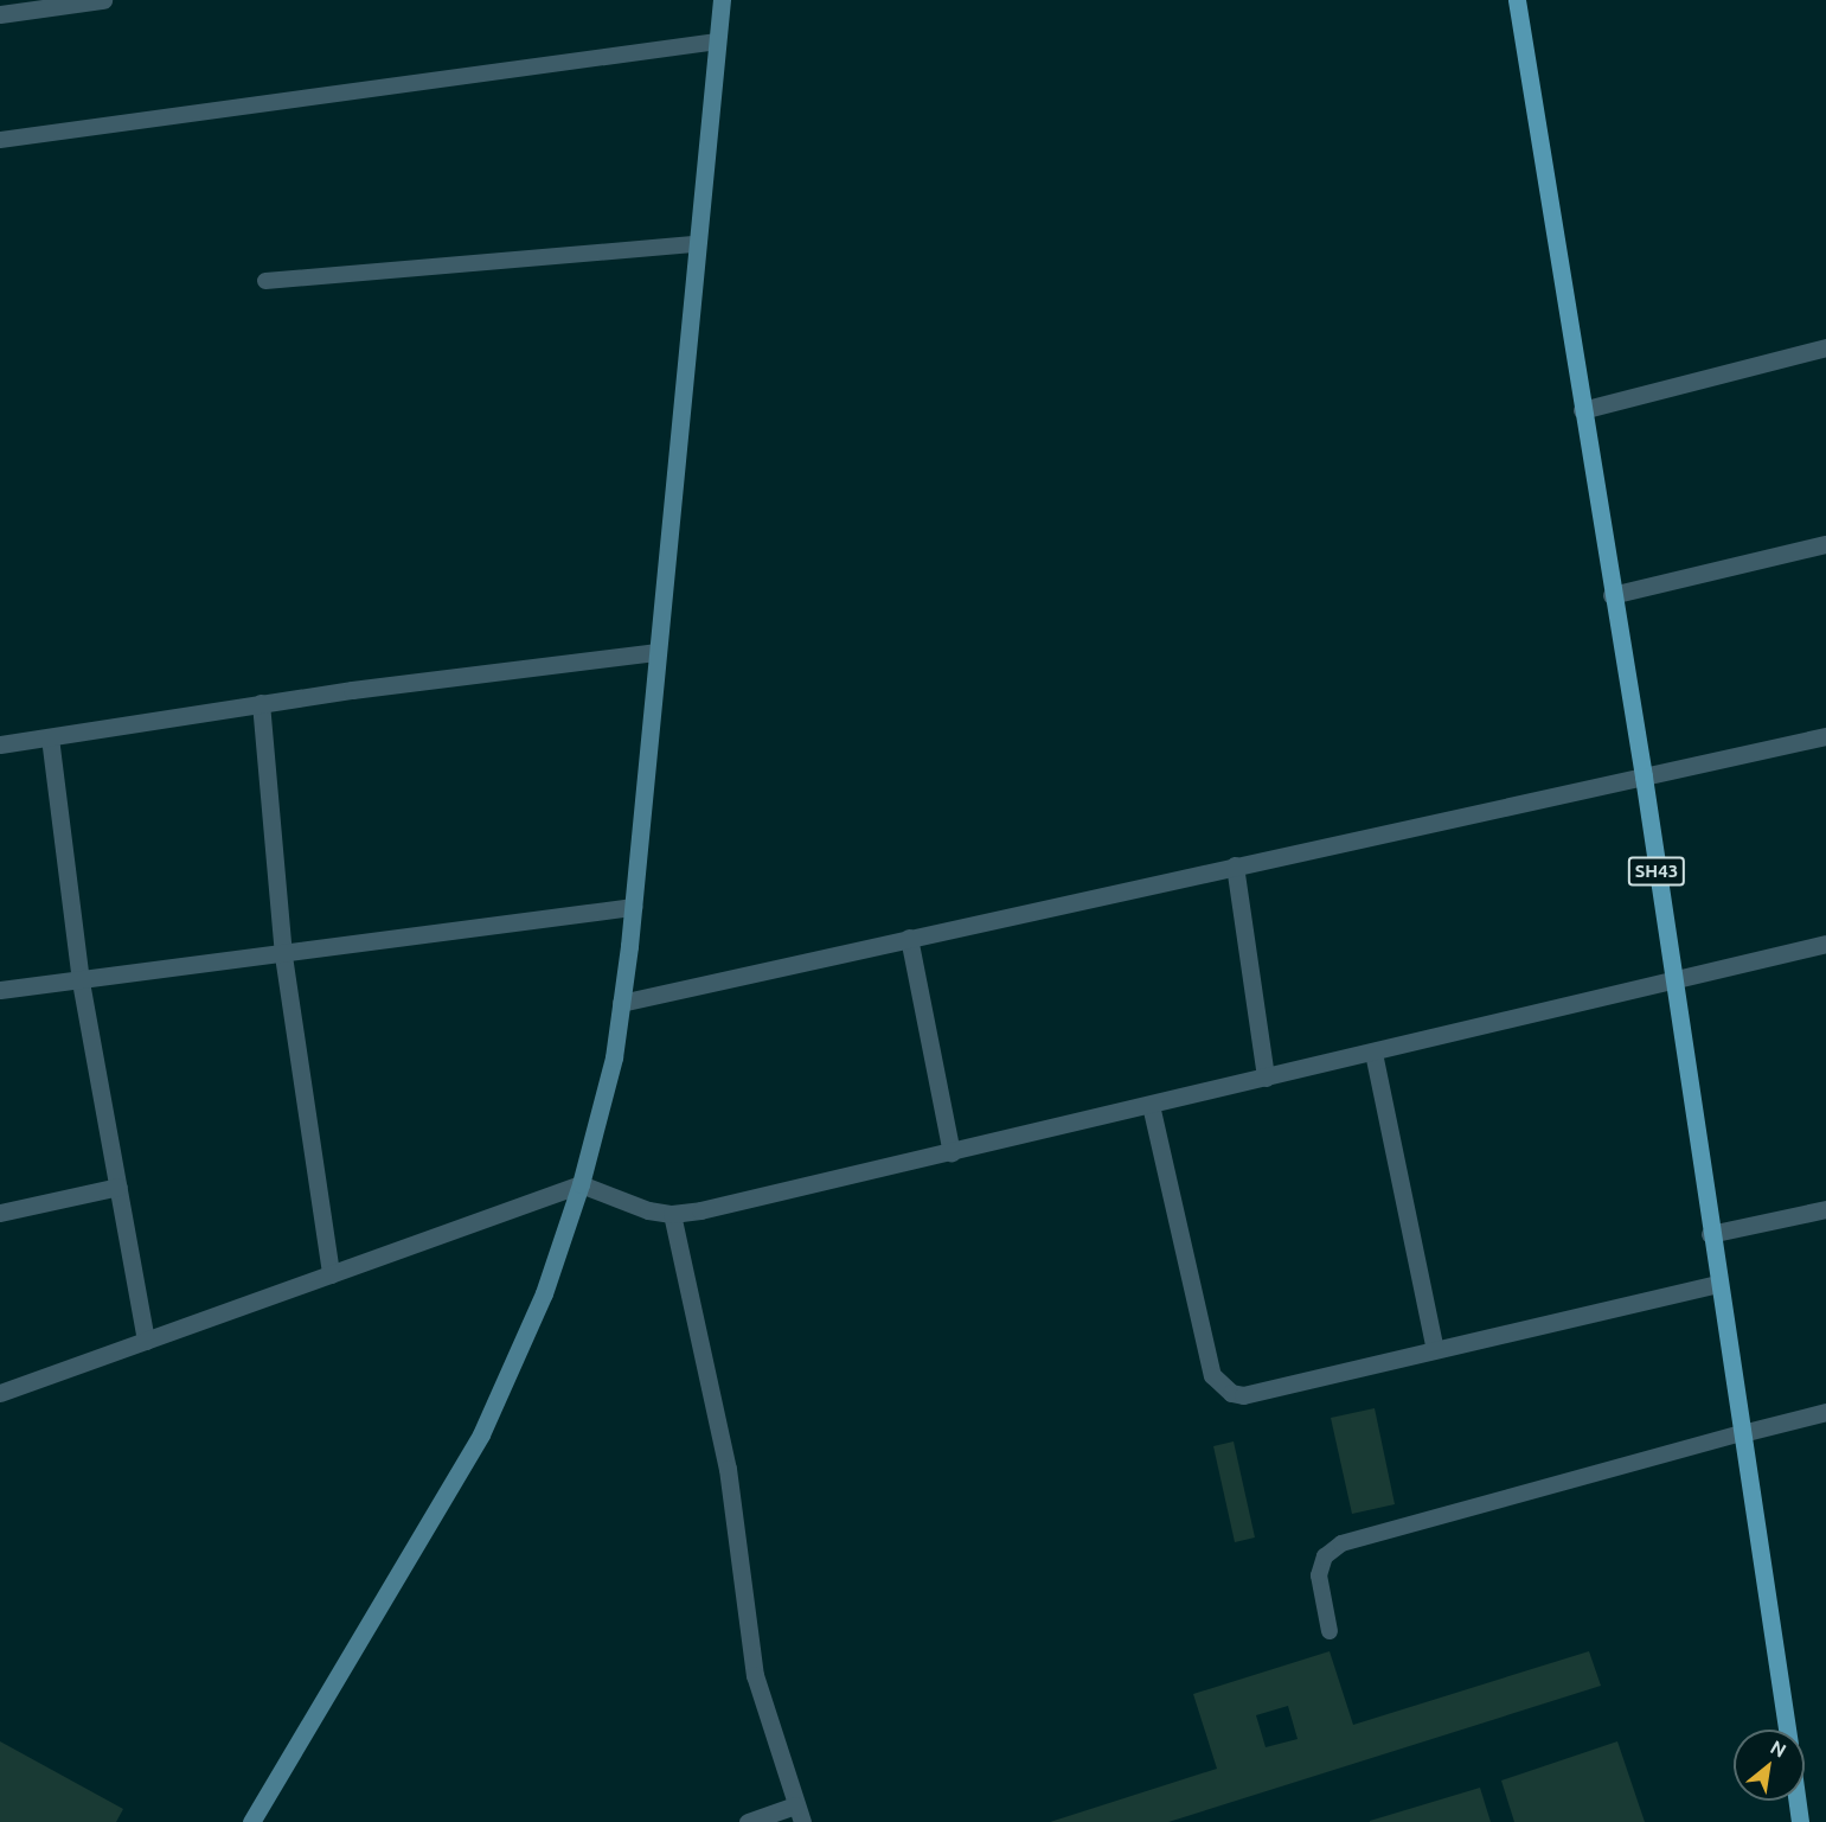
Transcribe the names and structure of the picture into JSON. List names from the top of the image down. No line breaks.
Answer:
{"streets":{"main road":["SH43"]},"north":"top right"}
